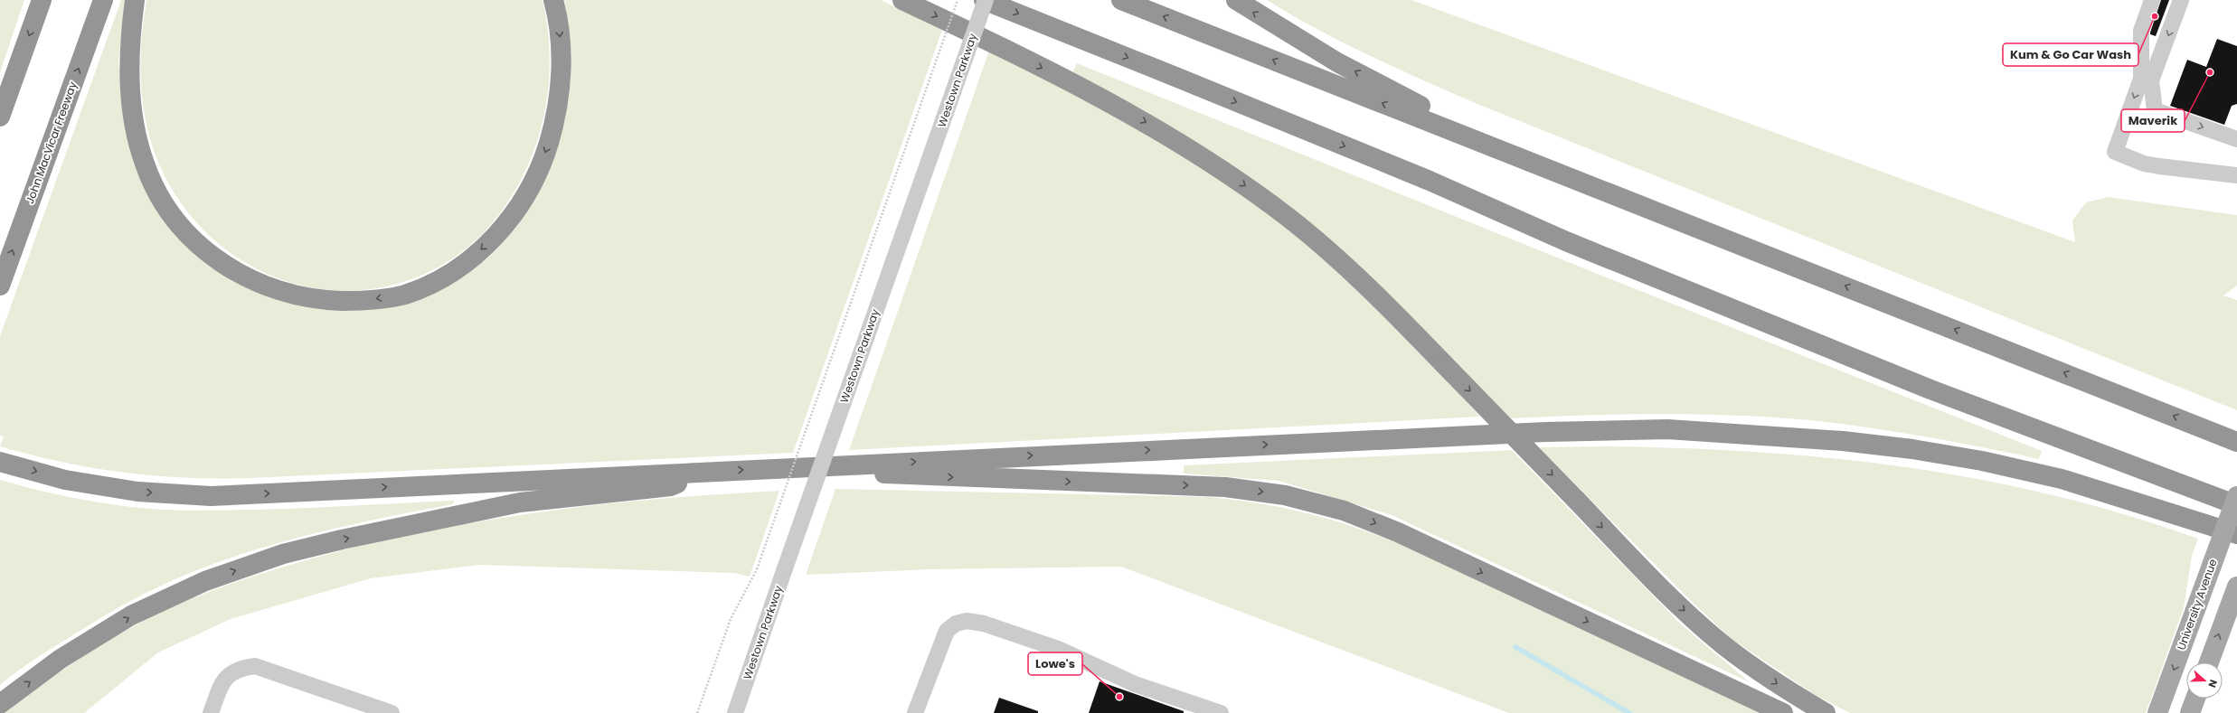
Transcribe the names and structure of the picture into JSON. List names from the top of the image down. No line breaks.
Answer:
{"streets":{"highway":["John MacVicar Freeway"],"main road":["University Avenue"],"street":["Westown Parkway"]},"places":["Kum & Go Car Wash","Maverik","Lowe's"],"north":"right"}
